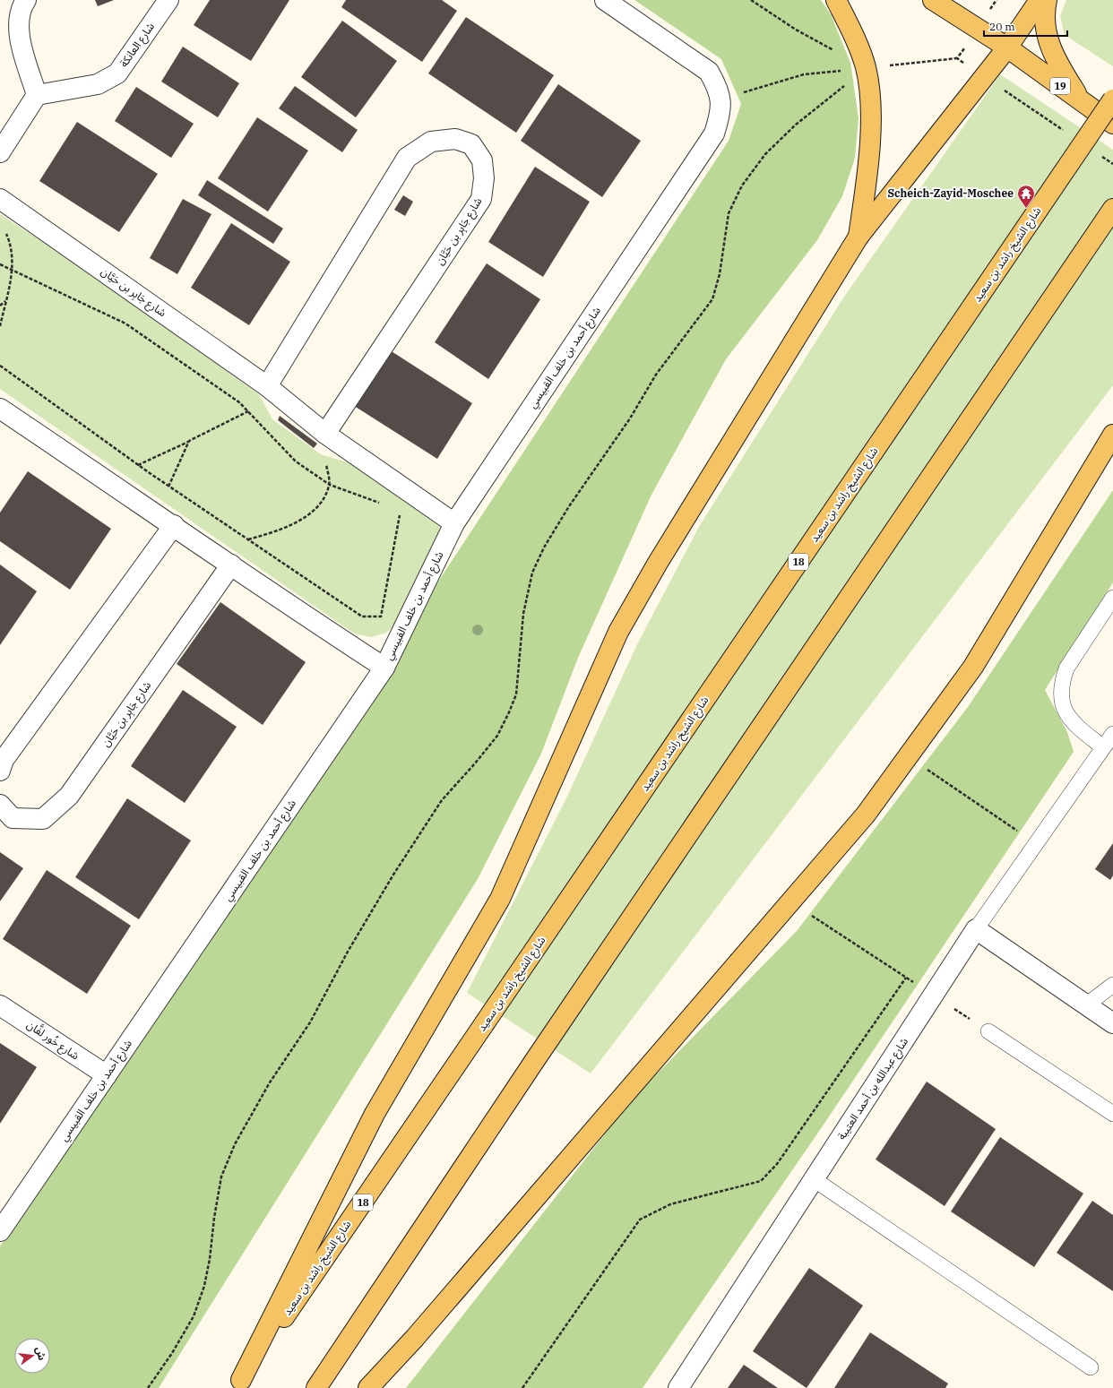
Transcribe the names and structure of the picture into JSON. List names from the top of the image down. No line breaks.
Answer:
{"streets":{"main road":["19","شارع الشيخ راشد بن سعيد","18"],"street":["شارع العانكة","شارع جَابِر بن حَيَّان","شارع أحمد بن خلف القبيسي","شارع خُور لفَّان","شارع عبدالله بن أحمد العتيبة"]},"crossings":[["شارع جَابِر بن حَيَّان","شارع أحمد بن خلف القبيسي"],["شارع أحمد بن خلف القبيسي","شارع خُور لفَّان"]],"places":{"temple":["Scheich-Zayid-Moschee"]},"scale_bar":"20 m","north":"right"}
